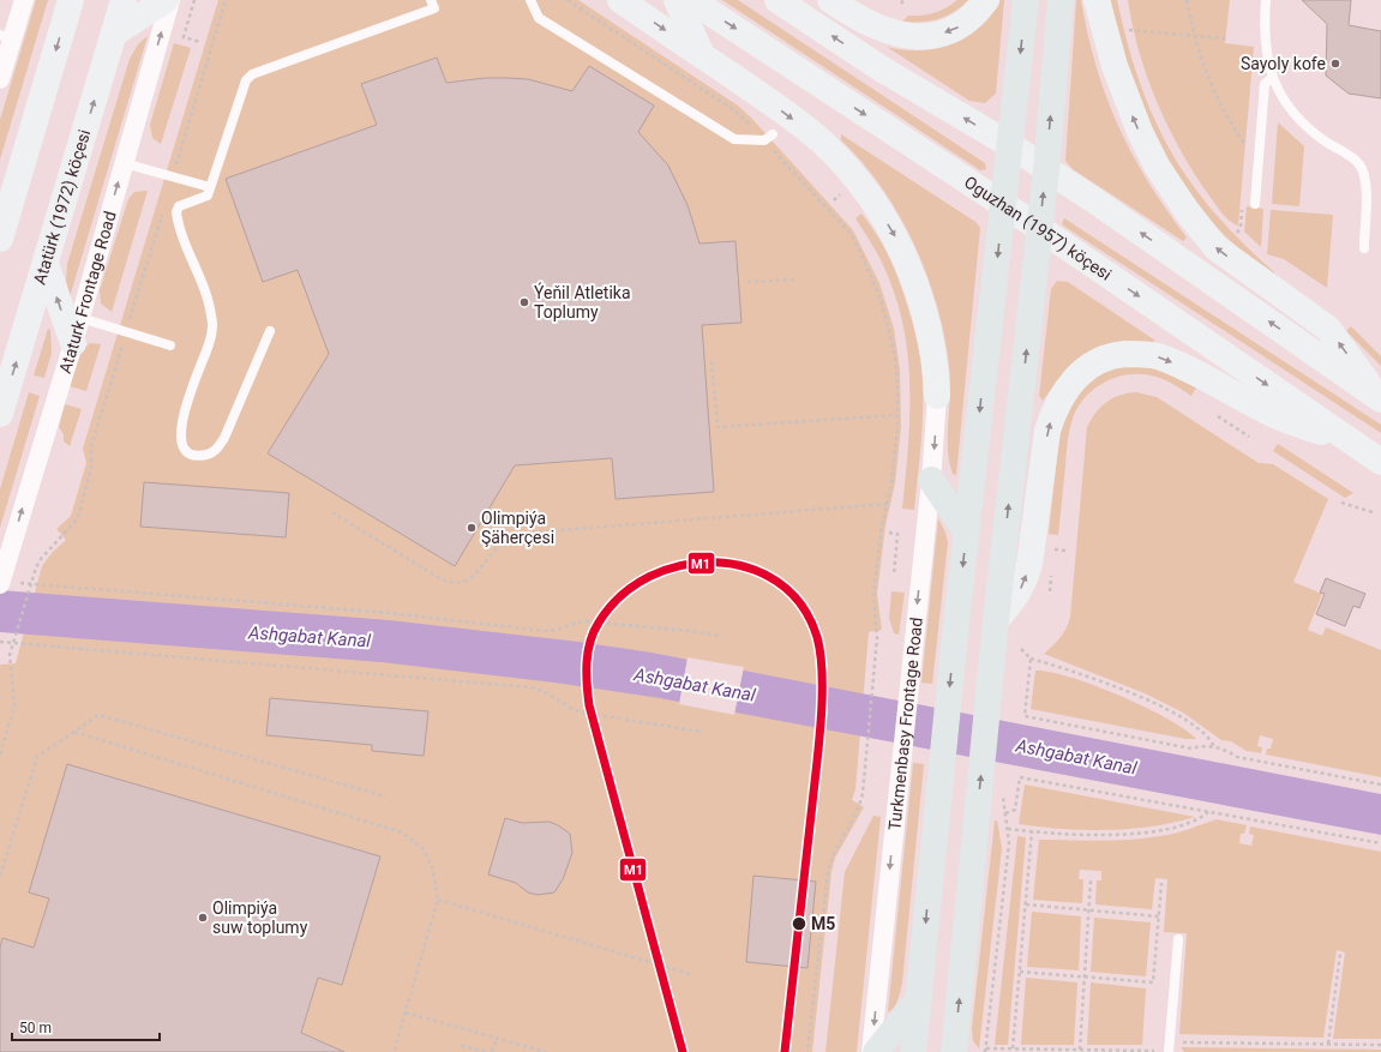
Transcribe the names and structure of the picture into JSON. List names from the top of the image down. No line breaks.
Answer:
{"streets":{"main road":["Atatürk (1972) köçesi","Oguzhan (1957) köçesi"],"street":["Ataturk Frontage Road","Turkmenbasy Frontage Road"]},"one_way":["Ataturk Frontage Road","Turkmenbasy Frontage Road"],"water":["Ashgabat Kanal"],"places":["Sayoly kofe","Ýeňil Atletika Toplumy","Olimpiýa Şäherçesi","Olimpiýa suw toplumy","M5"],"lines":["transit line M1"],"scale_bar":"50 m"}
